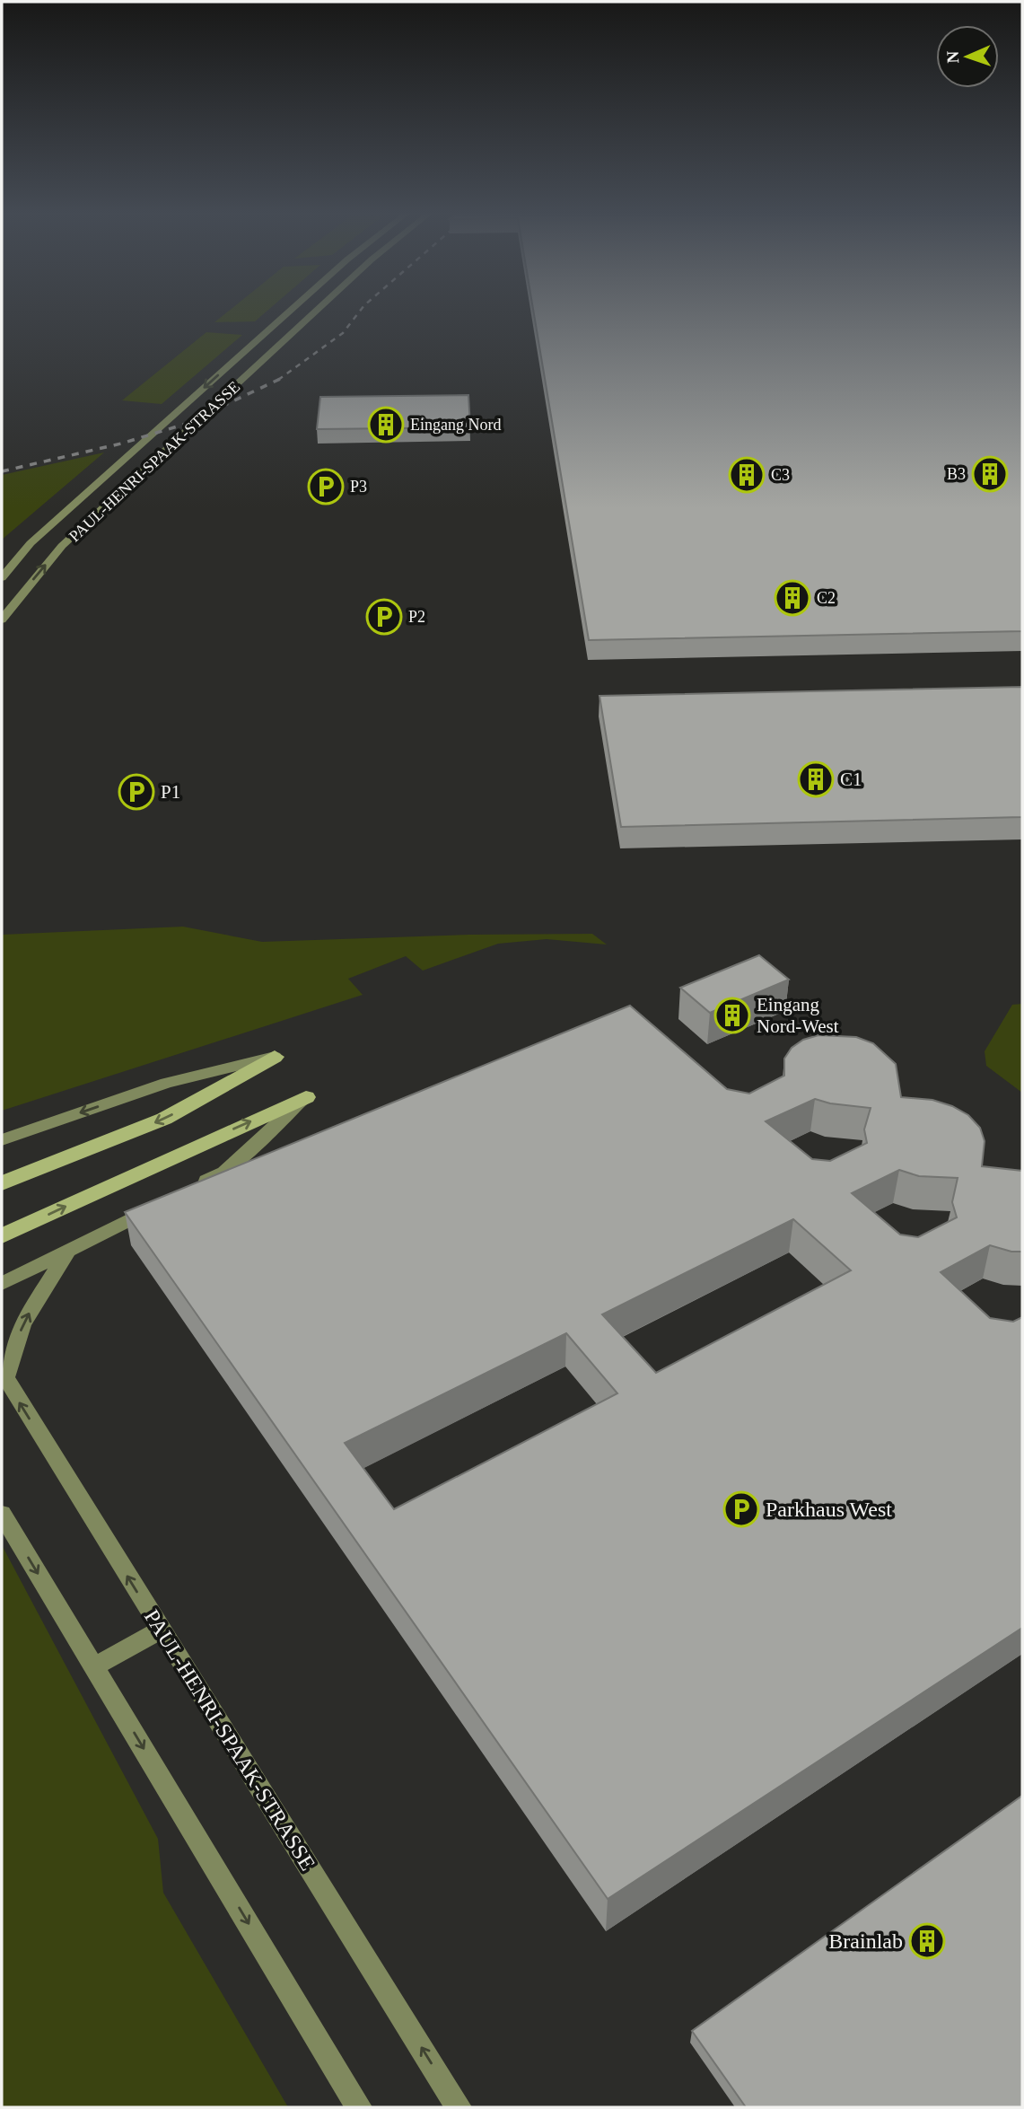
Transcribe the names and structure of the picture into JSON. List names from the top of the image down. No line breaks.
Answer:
{"streets":{"main road":["PAUL-HENRI-SPAAK-STRASSE"]},"places":{"building":["Eingang Nord","B3","C3","C2","C1","Eingang Nord-West","Brainlab"],"parking":["P3","P2","P1","Parkhaus West"]},"north":"left"}
